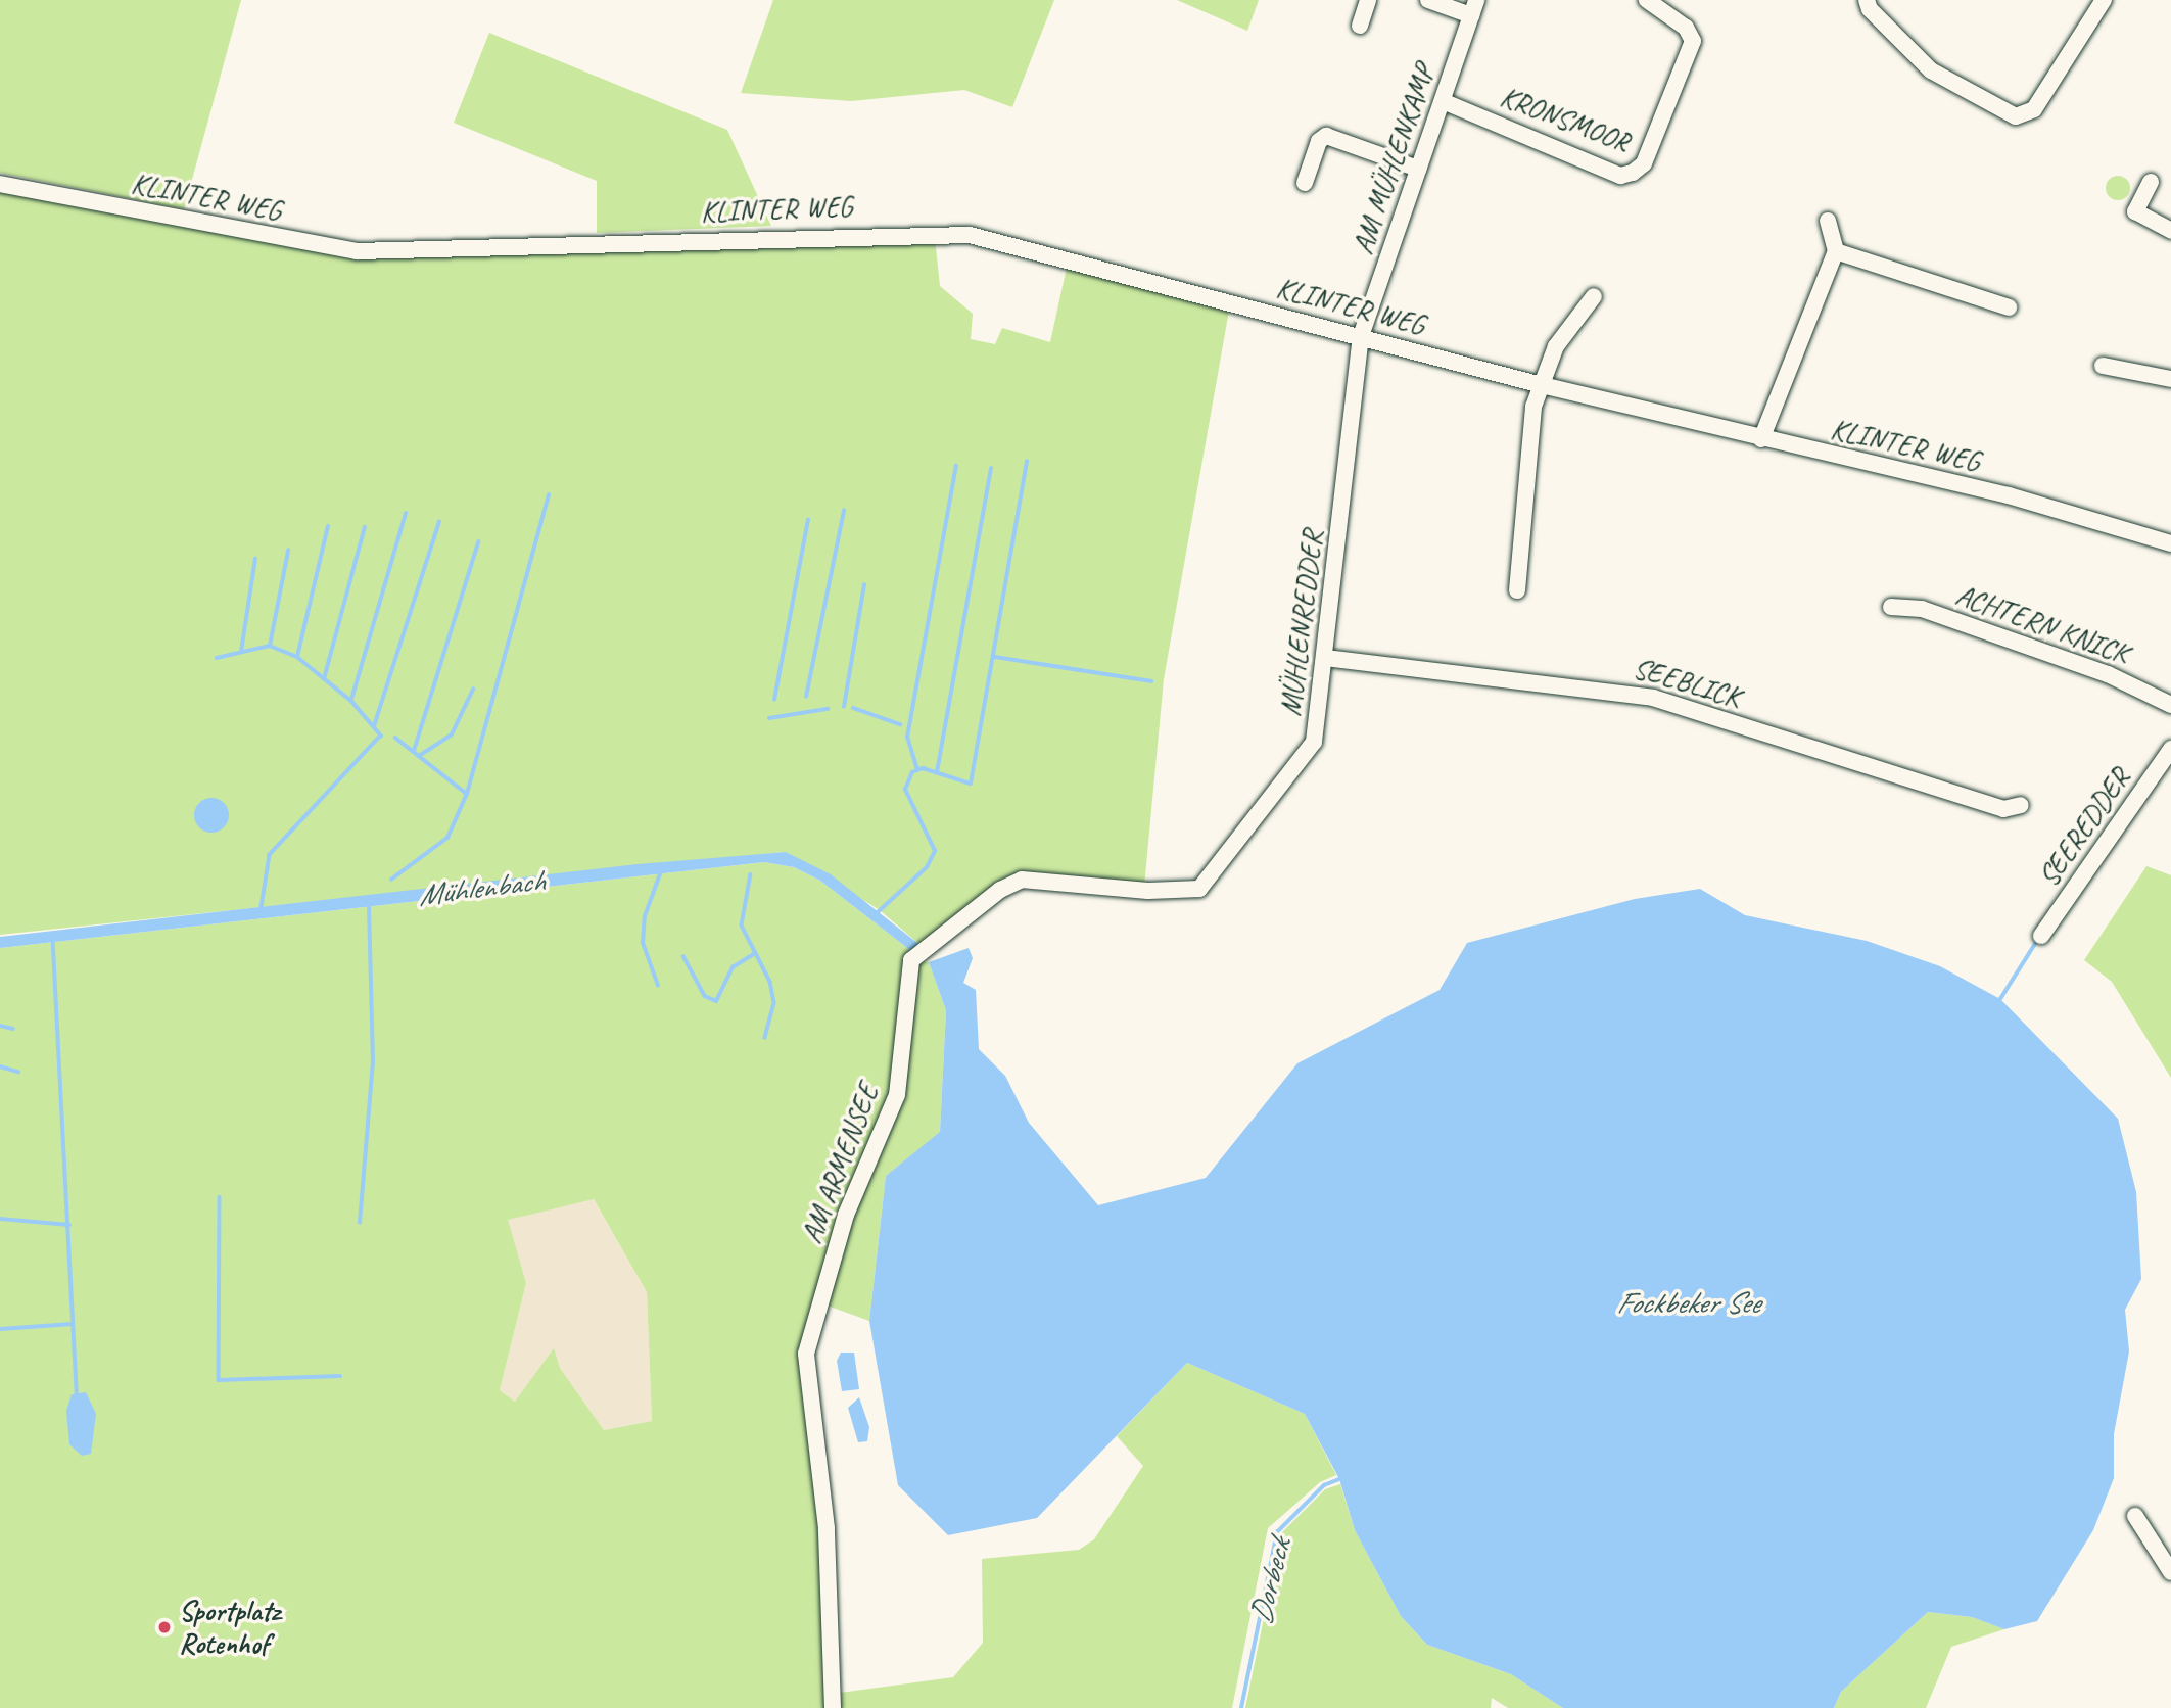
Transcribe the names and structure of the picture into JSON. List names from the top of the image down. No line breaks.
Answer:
{"streets":{"street":["KRONSMOOR","AM MÜHLENKAMP","KLINTER WEG","MÜHLENREDDER","ACHTERN KNICK","SEEBLICK","SEEREDDER","AM ARMENSEE"]},"crossings":[["KRONSMOOR","AM MÜHLENKAMP"],["AM MÜHLENKAMP","KLINTER WEG"],["AM MÜHLENKAMP","MÜHLENREDDER"],["KLINTER WEG","MÜHLENREDDER"],["MÜHLENREDDER","SEEBLICK"],["MÜHLENREDDER","AM ARMENSEE"]],"water":["Mühlenbach","Fockbeker See","Dorbeck"],"places":["Sportplatz Rotenhof"]}
